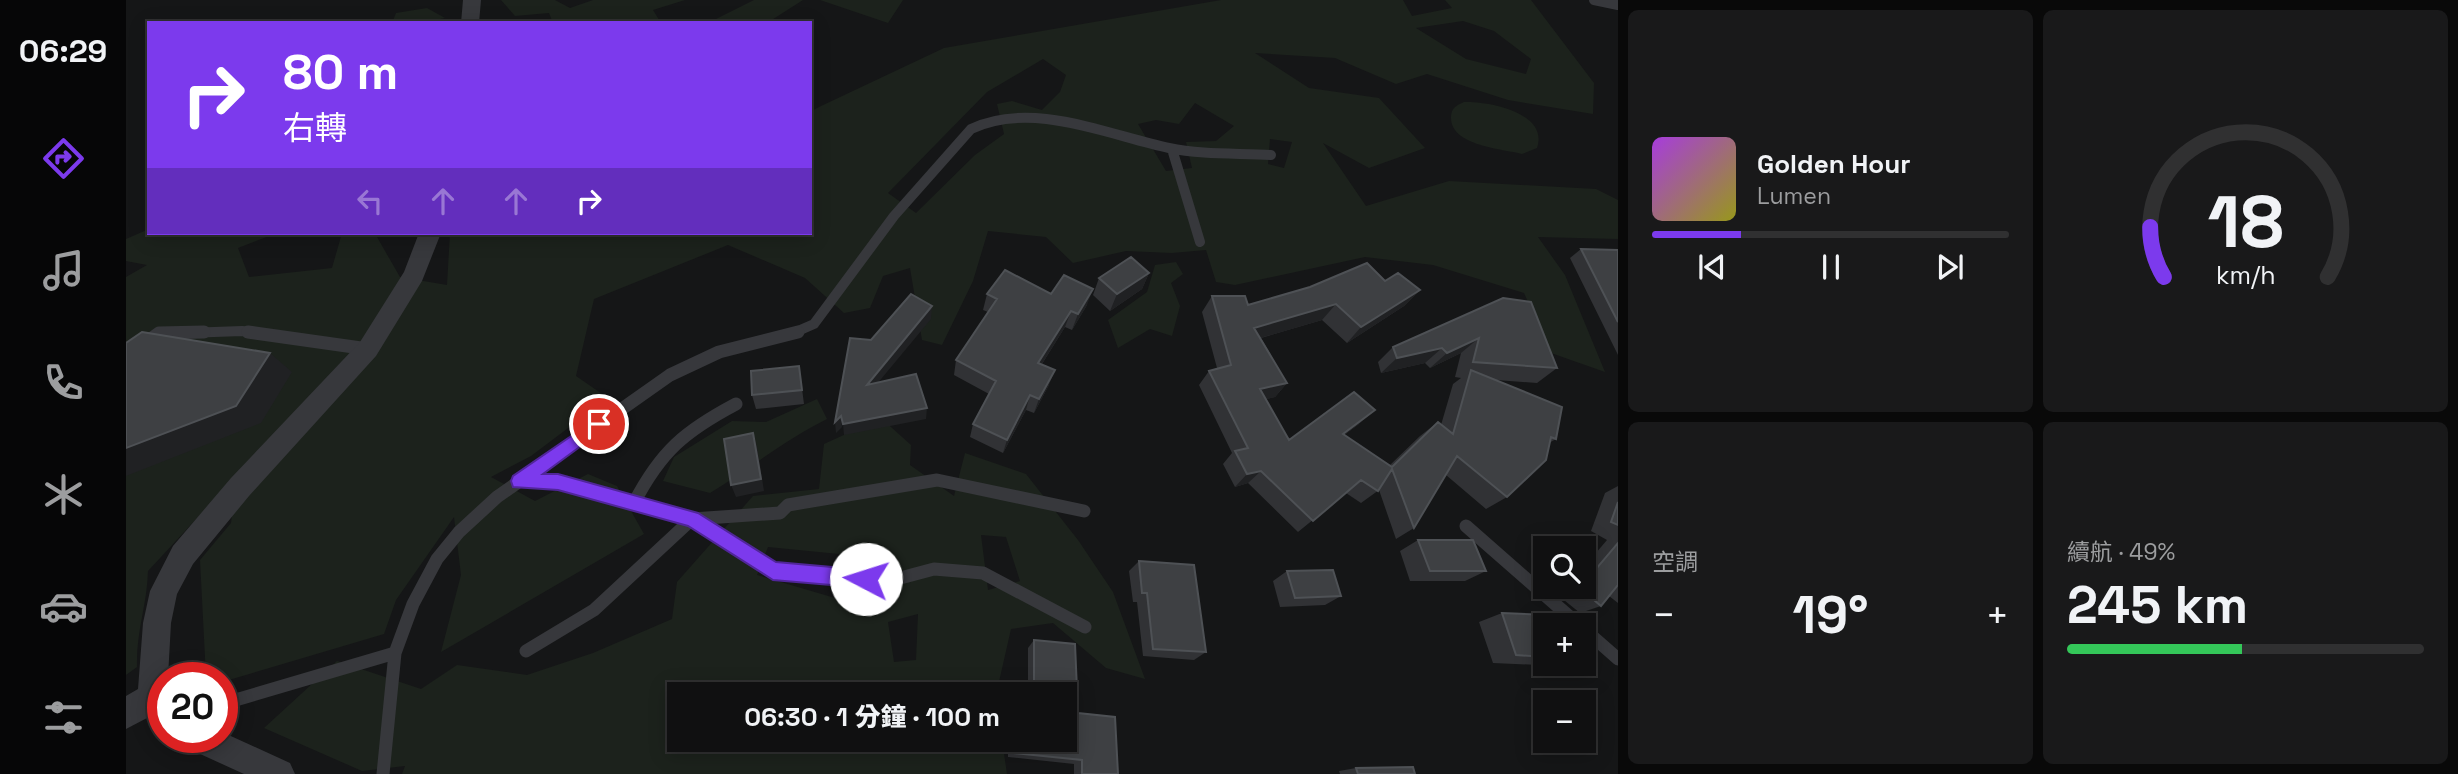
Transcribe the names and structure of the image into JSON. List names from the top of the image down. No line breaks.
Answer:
{"page":{"tabs":"06:29","turn":["80 m","右轉"],"song":["Golden Hour","Lumen"],"tile":["空調",["續航 · 49%","245 km"]],"map_buttons":["+","−"],"heat":["−","19°","+"],"limit":"20","trip":"06:30 · 1 分鐘 · 100 m","gauge":["18","km/h"]}}
